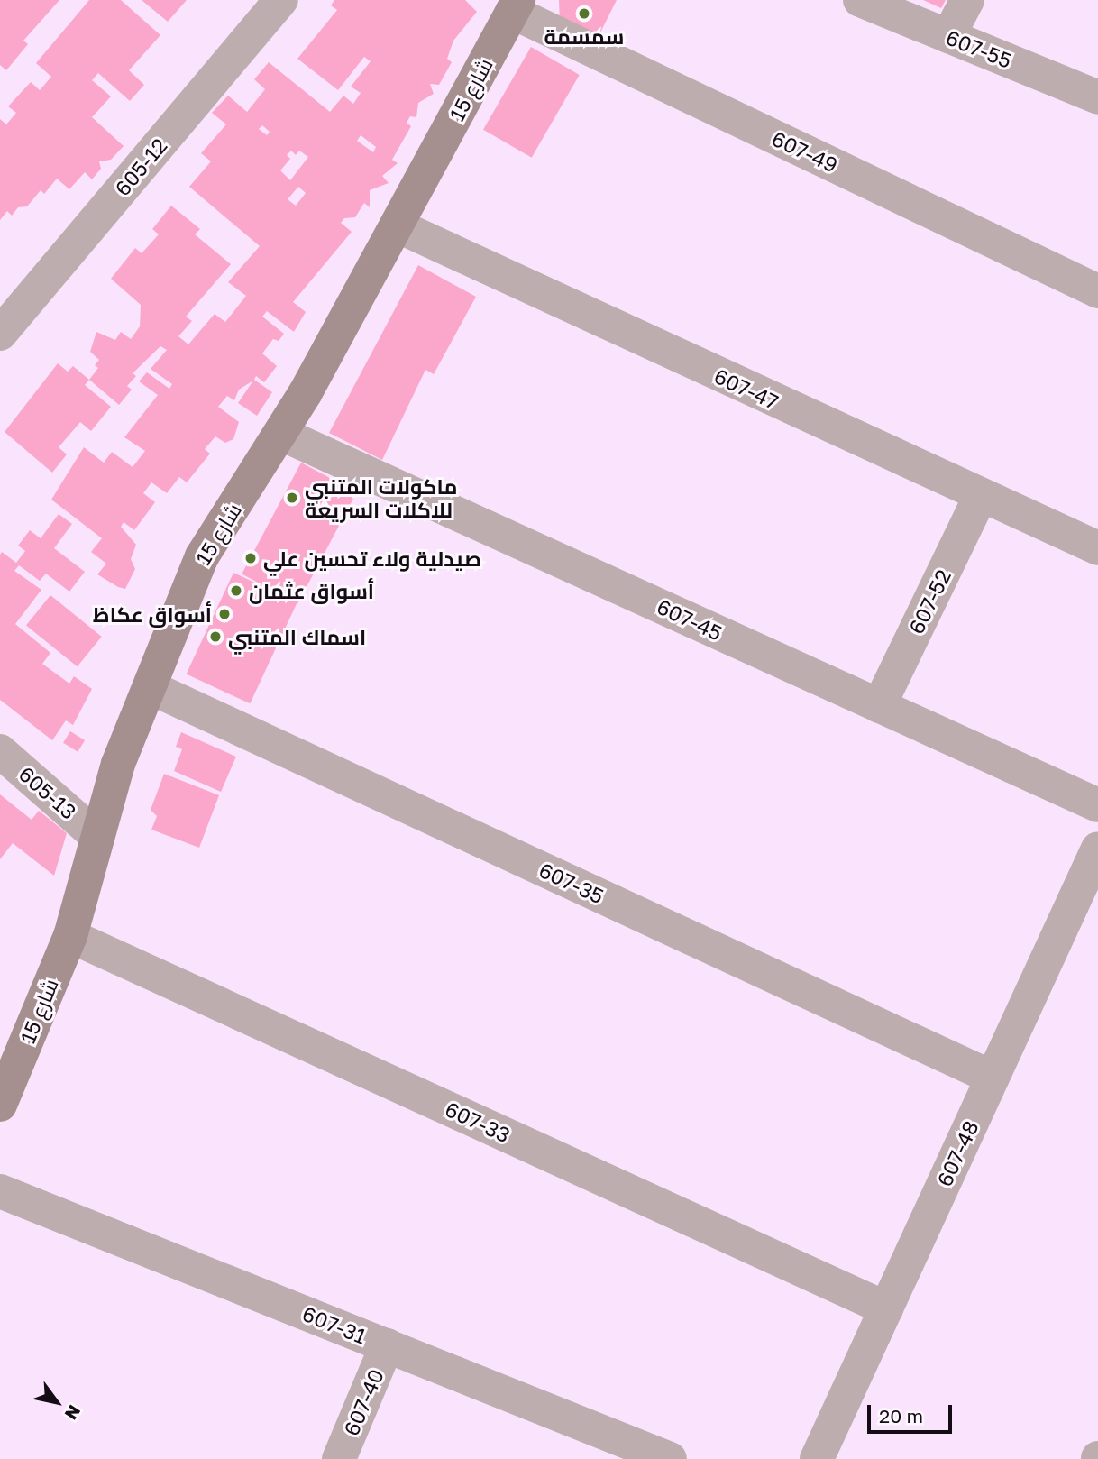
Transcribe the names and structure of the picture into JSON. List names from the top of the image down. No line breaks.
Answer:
{"streets":{"street":["607-55","شارع 15","607-49","605-12","607-47","607-52","607-45","605-13","607-35","607-33","607-48","607-31","607-40"]},"crossings":[["شارع 15","607-49"],["شارع 15","607-47"],["شارع 15","607-45"],["شارع 15","605-13"],["شارع 15","607-35"],["شارع 15","607-33"],["607-47","607-52"],["607-52","607-45"],["607-35","607-48"],["607-33","607-48"],["607-31","607-40"]],"places":["سمسمة","ماكولات المتنبي للاكلات السريعة","صيدلية ولاء تحسين علي","أسواق عثمان","أسواق عكاظ","اسماك المتنبي"],"scale_bar":"20 m","north":"bottom right"}
